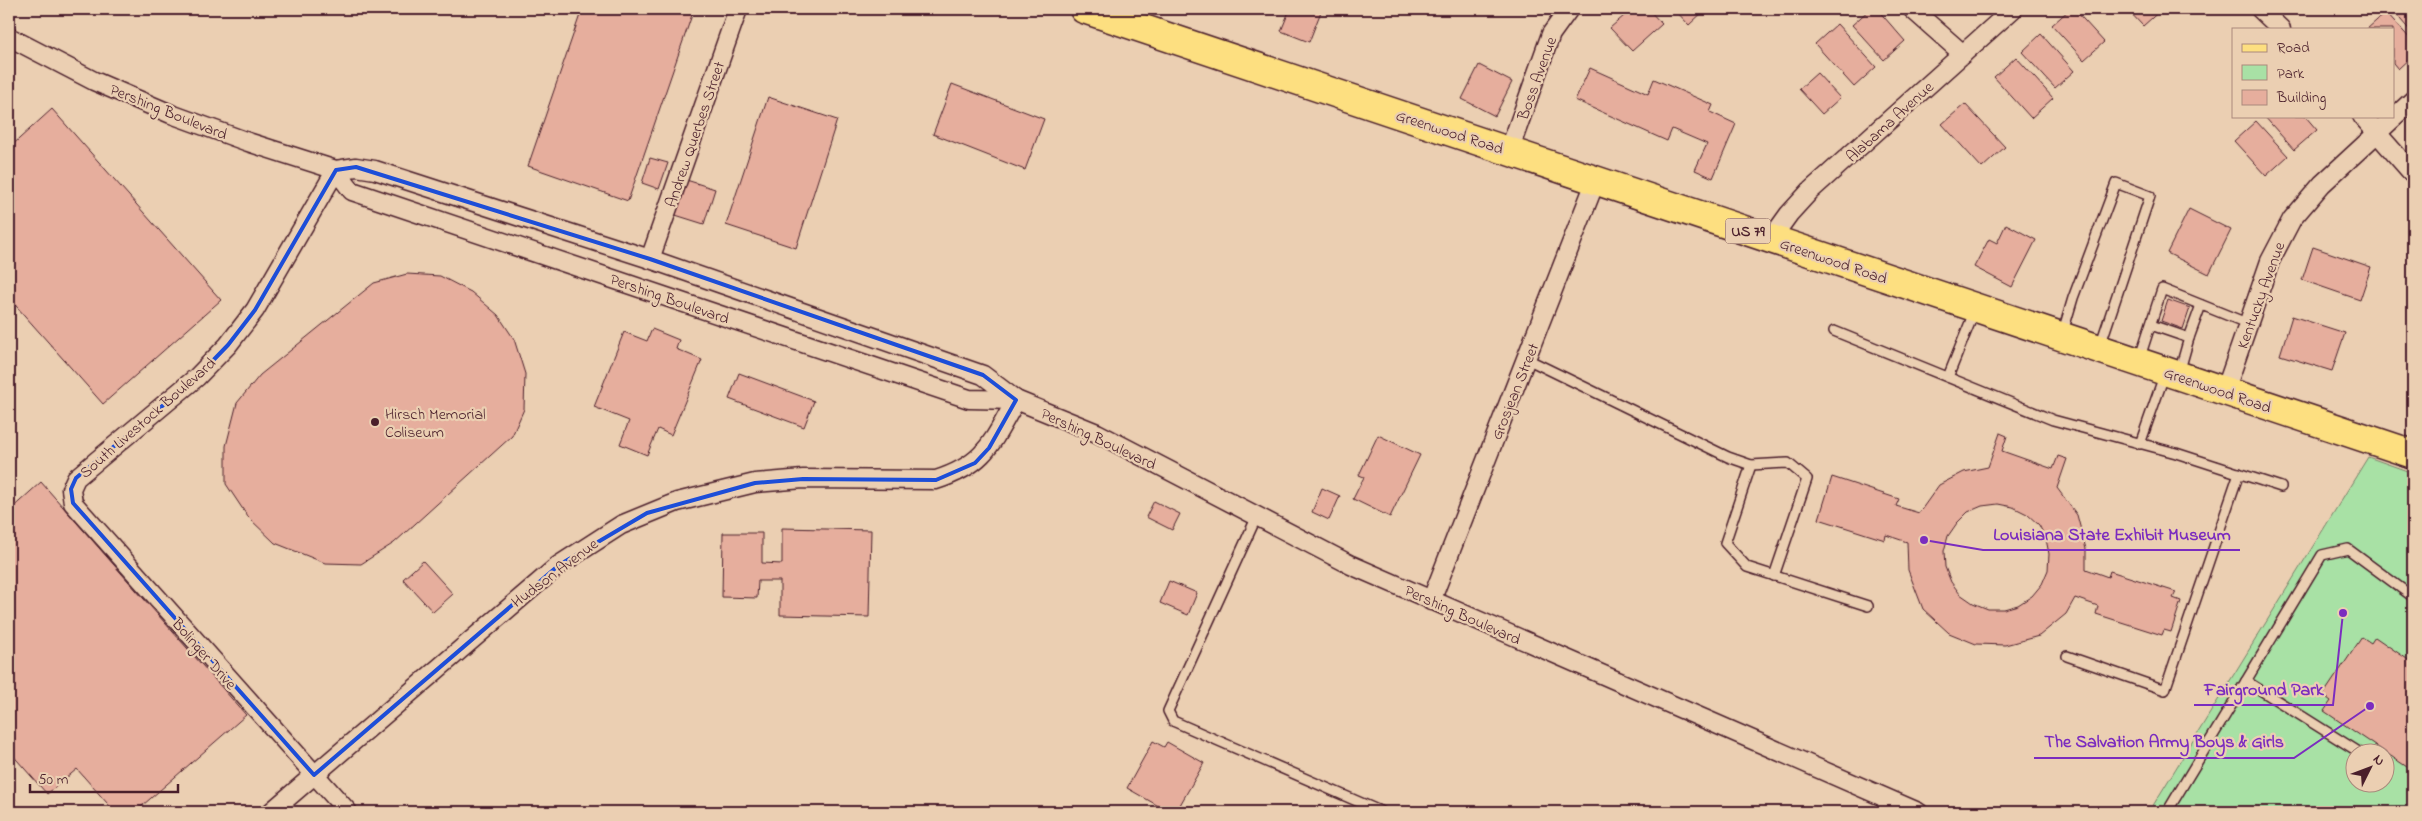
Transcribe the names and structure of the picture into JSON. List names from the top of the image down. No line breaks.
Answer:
{"streets":{"main road":["Greenwood Road","US 79"],"street":["Boss Avenue","Pershing Boulevard","Alabama Avenue","Andrew Querbes Street","Kentucky Avenue","Grosjean Street","South Livestock Boulevard","Hudson Avenue","Bolinger Drive"]},"crossings":[["Boss Avenue","Greenwood Road"],["Pershing Boulevard","Andrew Querbes Street"],["Pershing Boulevard","Grosjean Street"],["Pershing Boulevard","South Livestock Boulevard"],["Pershing Boulevard","Hudson Avenue"],["Alabama Avenue","Greenwood Road"],["Greenwood Road","Kentucky Avenue"],["Greenwood Road","Grosjean Street"],["South Livestock Boulevard","Bolinger Drive"],["Hudson Avenue","Bolinger Drive"]],"places":["Hirsch Memorial Coliseum","Louisiana State Exhibit Museum","Fairground Park","The Salvation Army Boys & Girls"],"legend":["Road","Park","Building"],"scale_bar":"50 m","north":"top right"}
